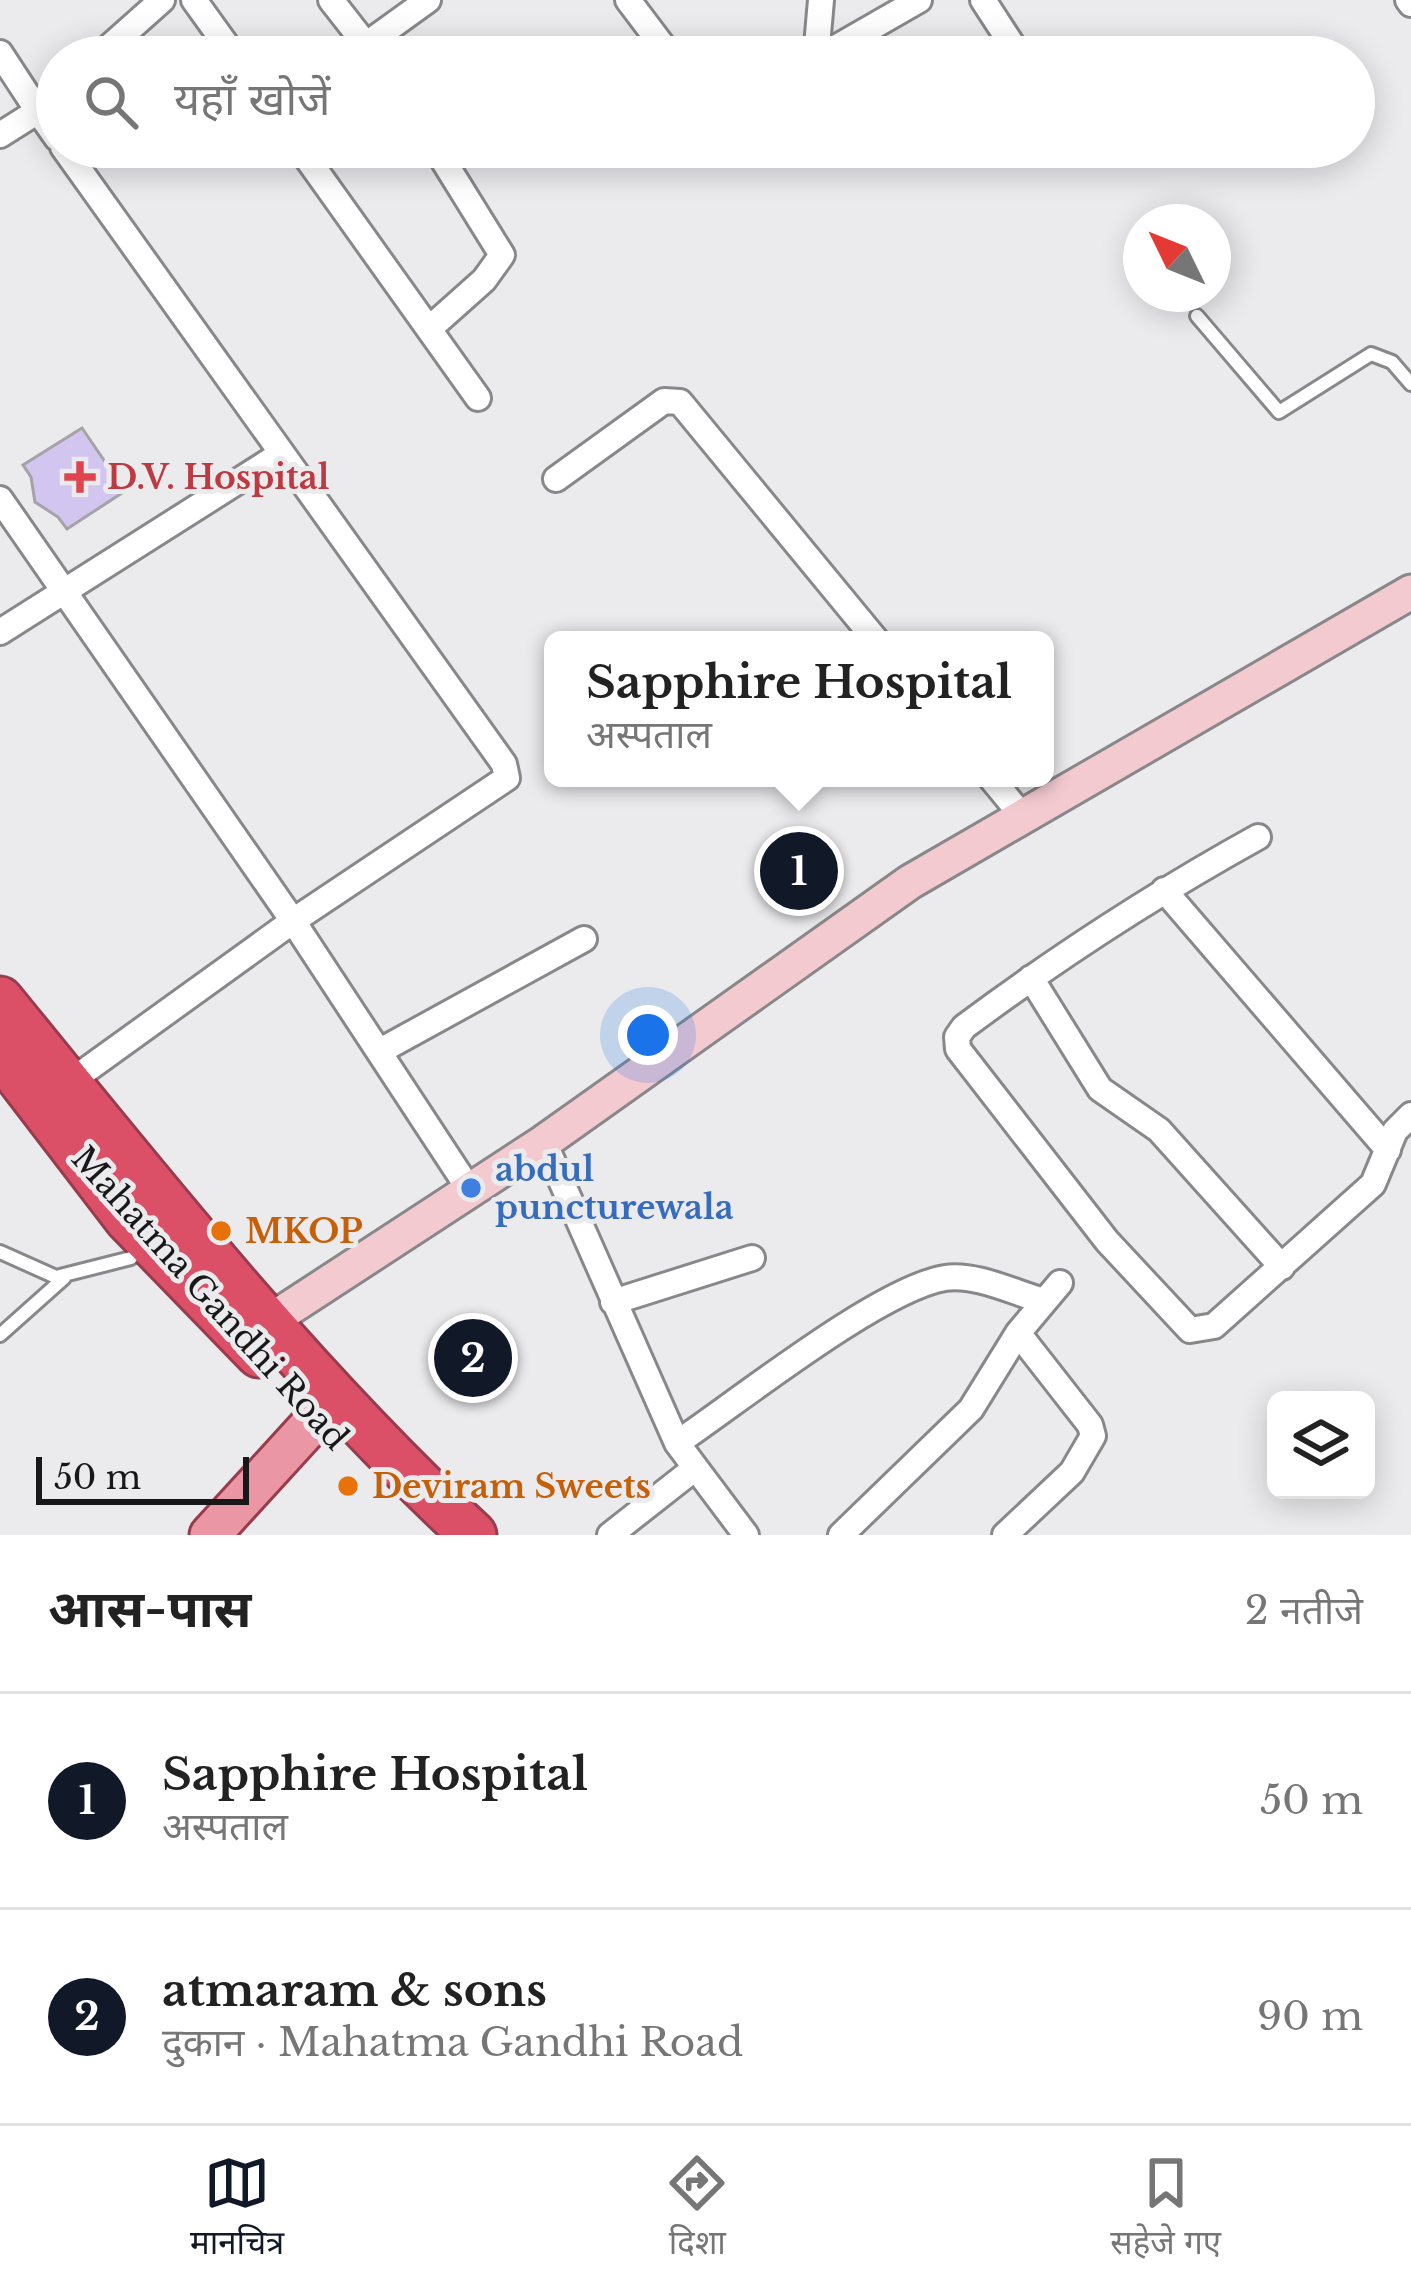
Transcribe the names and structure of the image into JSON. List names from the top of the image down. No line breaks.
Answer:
{"streets":{"highway":["Mahatma Gandhi Road"]},"places":{"health":["D.V. Hospital"],"other":["abdul puncturewala","MKOP","Deviram Sweets"]},"scale_bar":"50 m","north":"top left","page":{"search":"यहाँ खोजें","popup":["Sapphire Hospital","अस्पताल"],"pins":["1","2"],"scale":"50 m","heading":["आस-पास","2 नतीजे"],"list":[{"mark":"1","name":"Sapphire Hospital","note":"अस्पताल","value":"50 m"},{"mark":"2","name":"atmaram & sons","note":"दुकान · Mahatma Gandhi Road","value":"90 m"}],"nav":["मानचित्र","दिशा","सहेजे गए"]}}
